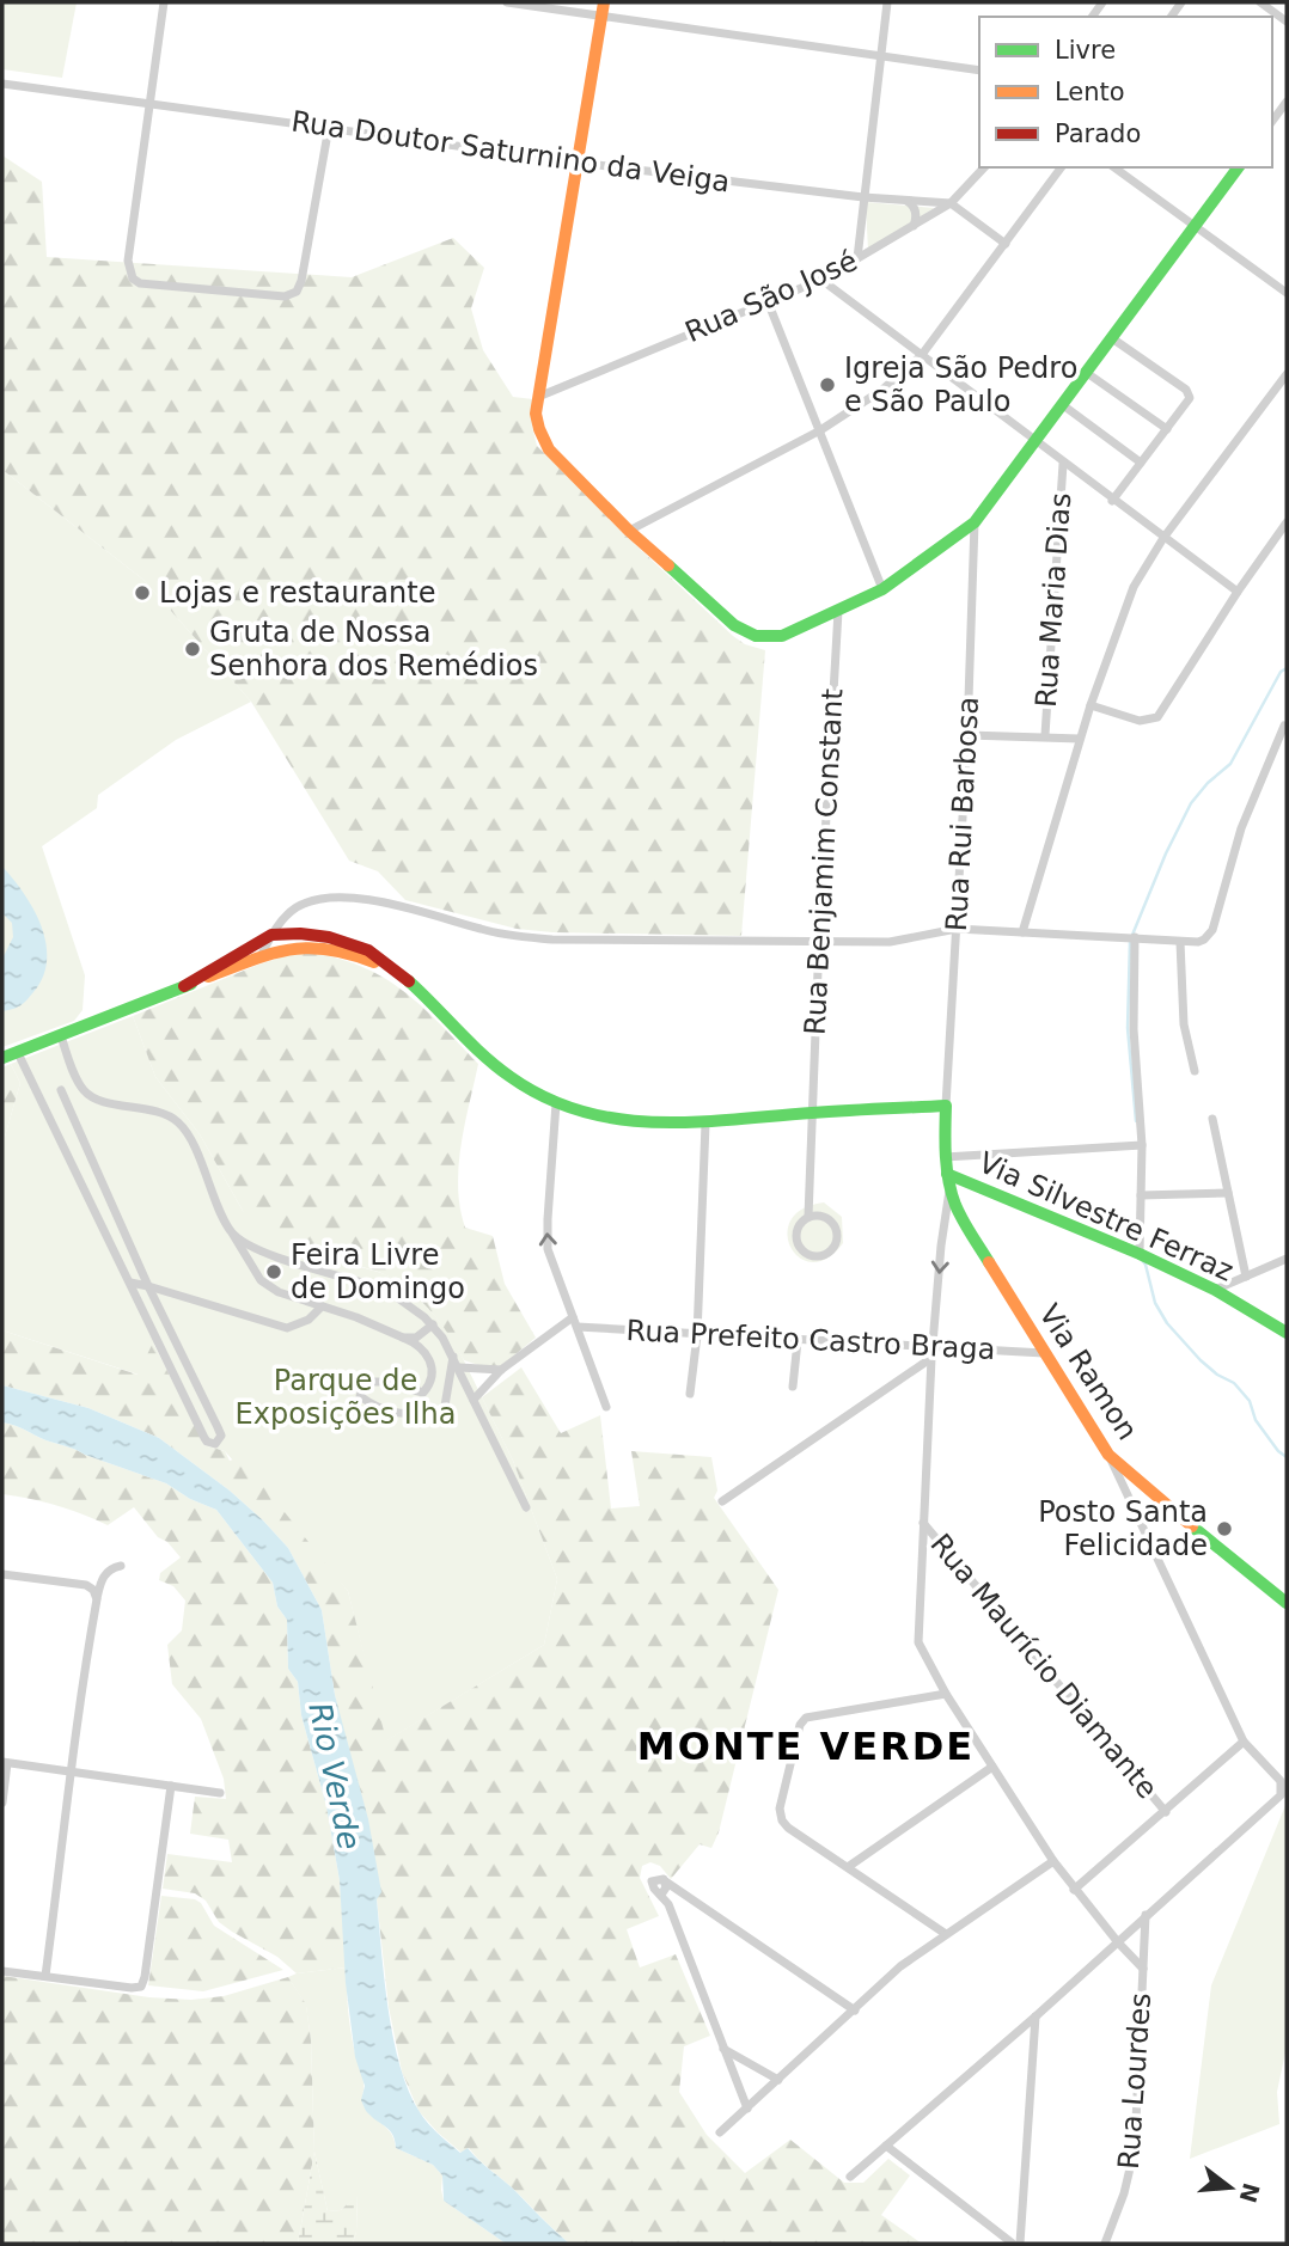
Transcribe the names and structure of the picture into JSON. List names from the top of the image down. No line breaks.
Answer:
{"streets":{"main road":["Via Silvestre Ferraz","Via Ramon"],"street":["Rua Doutor Saturnino da Veiga","Rua São José","Rua Maria Dias","Rua Rui Barbosa","Rua Benjamim Constant","Rua Prefeito Castro Braga","Rua Maurício Diamante","Rua Lourdes"]},"crossings":[["Rua Doutor Saturnino da Veiga","Rua São José"],["Rua Rui Barbosa","Via Ramon"],["Via Silvestre Ferraz","Via Ramon"],["Rua Prefeito Castro Braga","Via Ramon"]],"districts":["MONTE VERDE"],"water":["Rio Verde"],"parks":["Parque de Exposições Ilha"],"places":["Igreja São Pedro e São Paulo","Lojas e restaurante","Gruta de Nossa Senhora dos Remédios","Feira Livre de Domingo","Posto Santa Felicidade"],"legend":["Livre","Lento","Parado"],"north":"right"}
